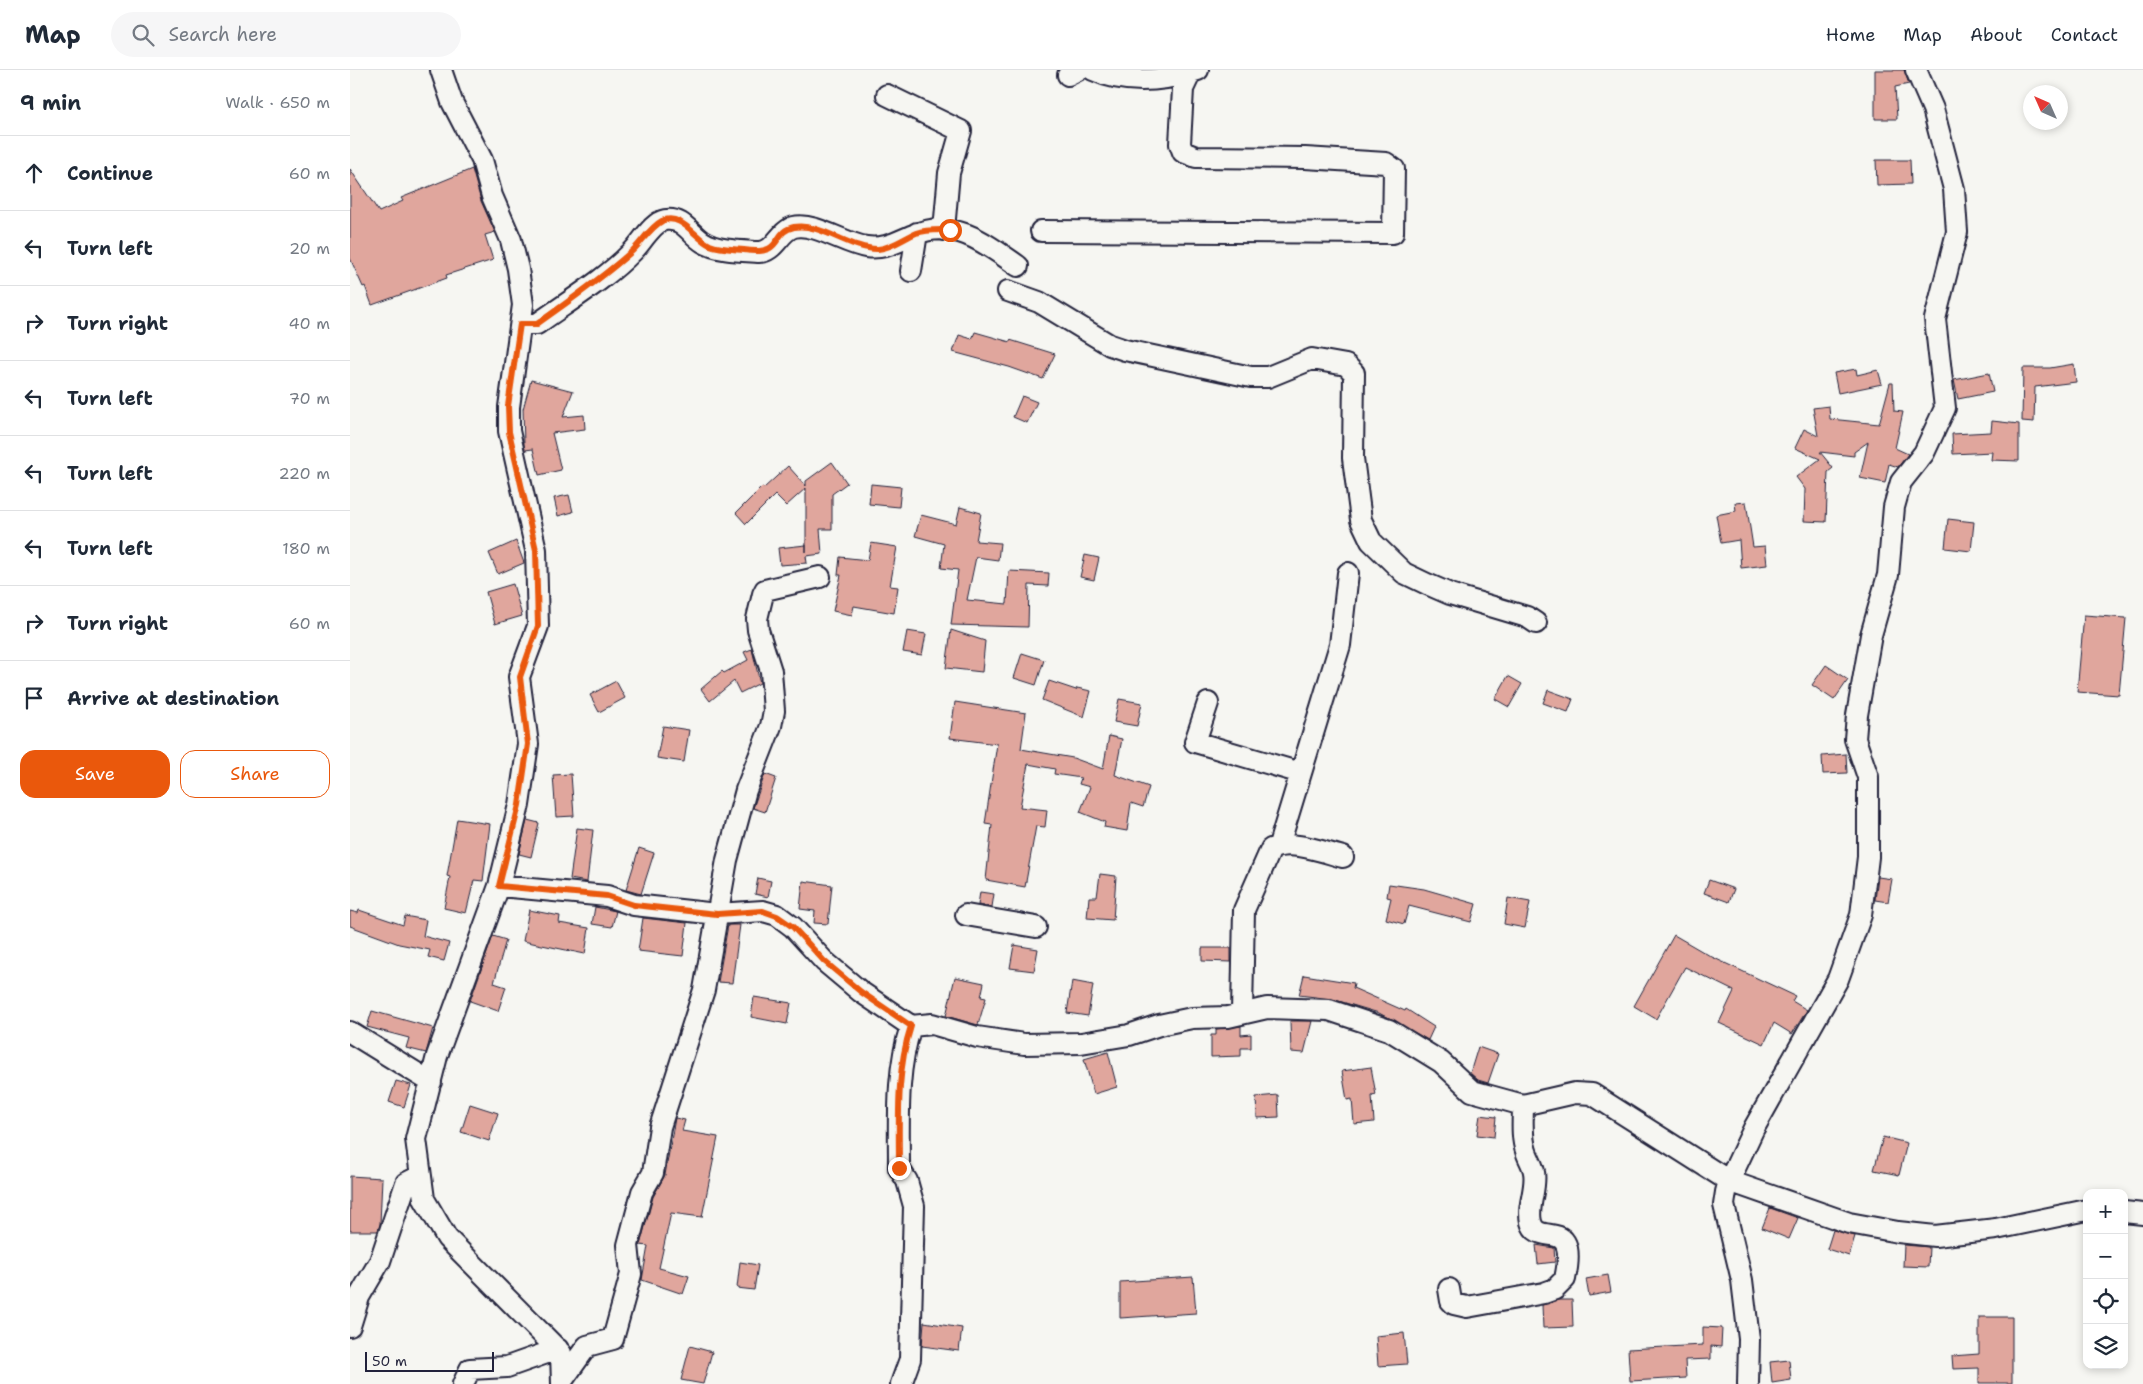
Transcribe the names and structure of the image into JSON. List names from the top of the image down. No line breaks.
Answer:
{"scale_bar":"50 m","north":"top left","page":{"header":"Map","search":"Search here","nav":["Home","Map","About","Contact"],"heading":["9 min","Walk · 650 m"],"list":[["Continue","60 m"],["Turn left","20 m"],["Turn right","40 m"],["Turn left","70 m"],["Turn left","220 m"],["Turn left","180 m"],["Turn right","60 m"],"Arrive at destination"],"buttons":["Save","Share"],"map_buttons":["+","−"],"scale":"50 m"}}
